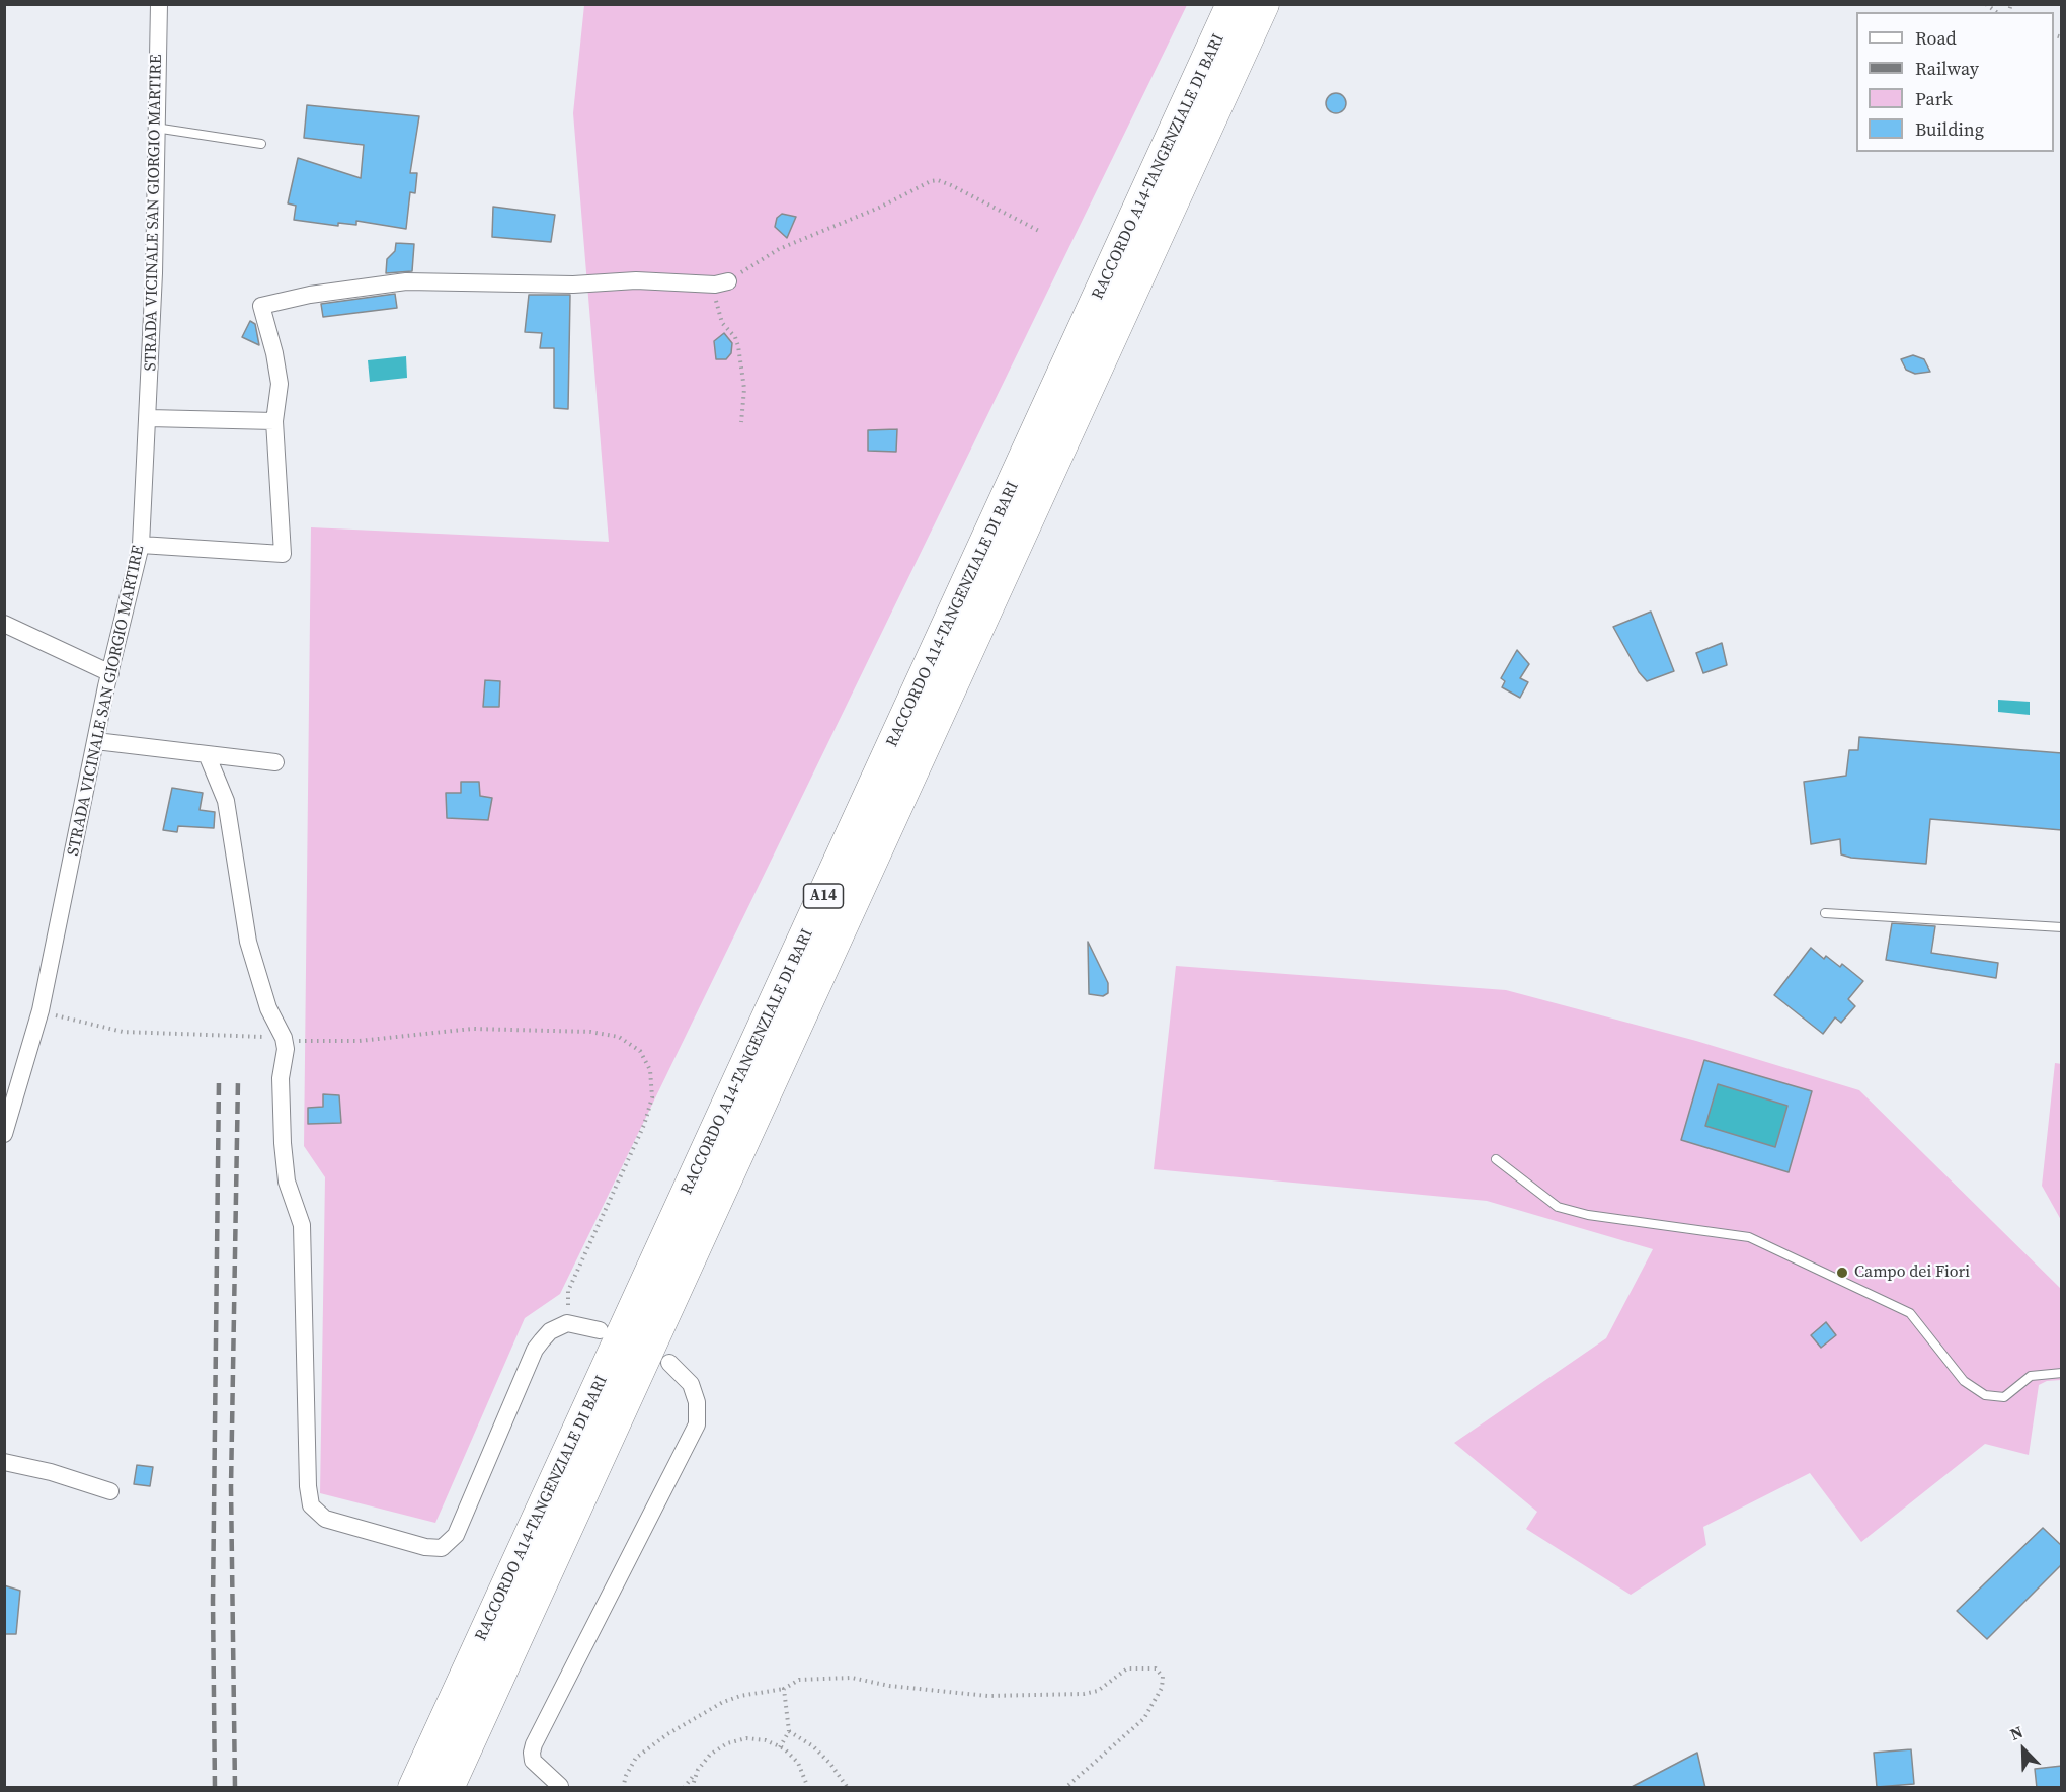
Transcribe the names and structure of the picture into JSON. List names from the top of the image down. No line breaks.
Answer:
{"streets":{"highway":["RACCORDO A14-TANGENZIALE DI BARI","A14"],"street":["STRADA VICINALE SAN GIORGIO MARTIRE"]},"places":["Campo dei Fiori"],"legend":["Road","Railway","Park","Building"],"north":"top left"}
